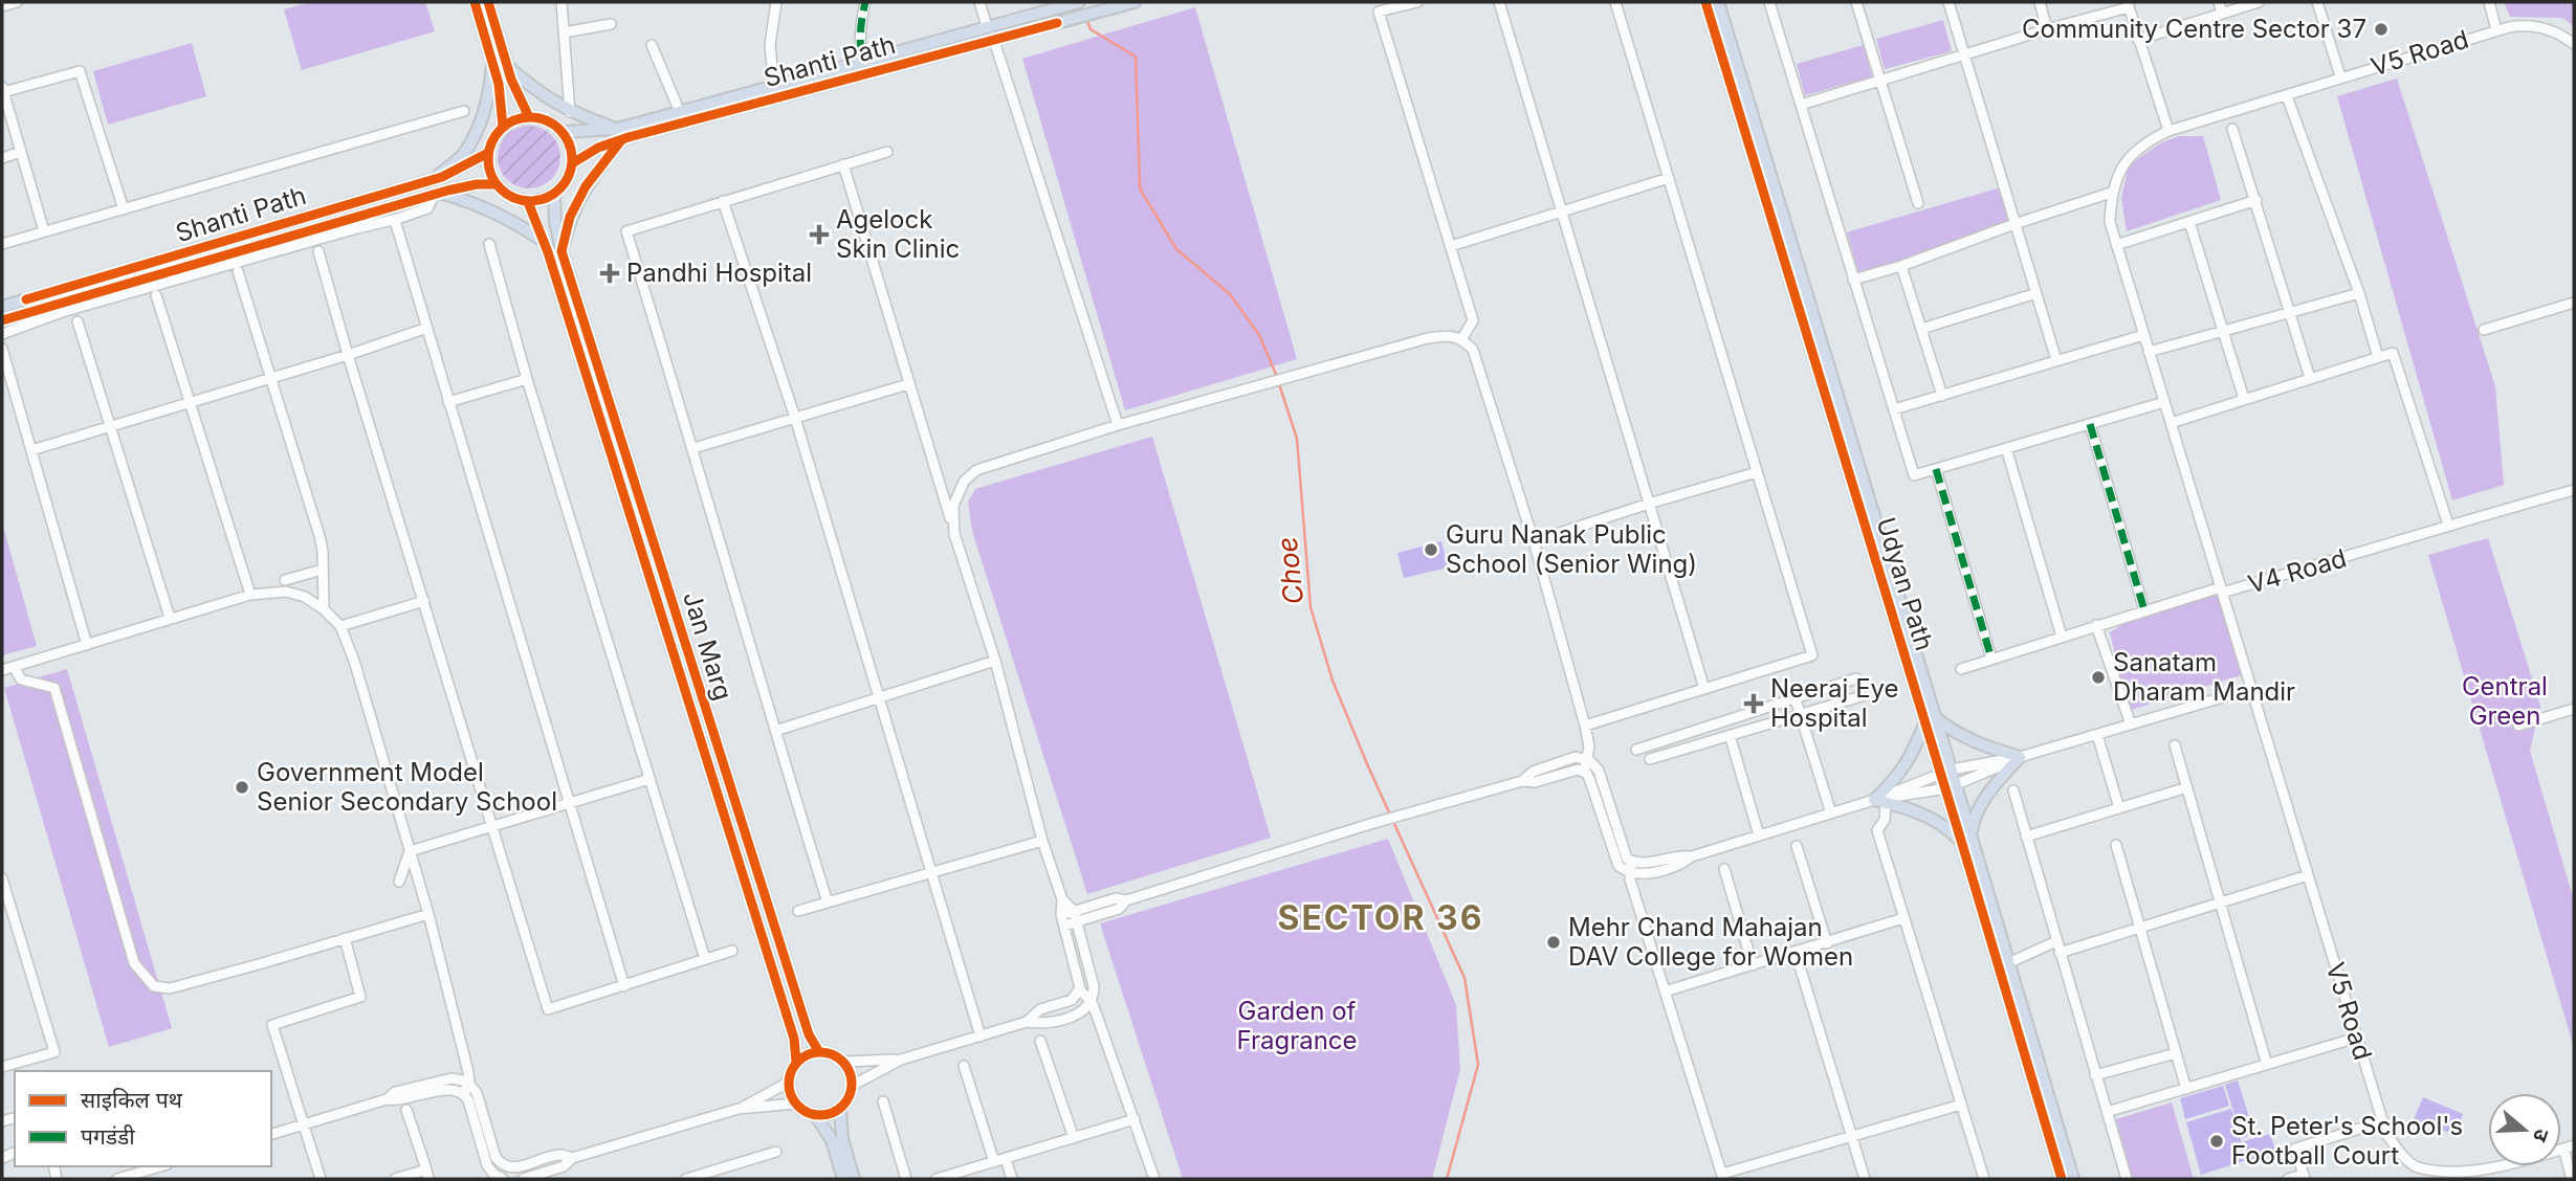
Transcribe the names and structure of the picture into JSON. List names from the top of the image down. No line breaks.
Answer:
{"streets":{"main road":["Shanti Path","Udyan Path","Jan Marg"],"street":["V5 Road","V4 Road"]},"crossings":[["V5 Road","V4 Road"],["Shanti Path","Jan Marg"]],"districts":["SECTOR 36"],"water":["Choe"],"parks":["Central Green","Garden of Fragrance"],"places":{"other":["Community Centre Sector 37","Guru Nanak Public School (Senior Wing)","Sanatam Dharam Mandir","Government Model Senior Secondary School","Mehr Chand Mahajan DAV College for Women","St. Peter's School's Football Court"],"health":["Agelock Skin Clinic","Pandhi Hospital","Neeraj Eye Hospital"]},"legend":["साइकिल पथ","पगडंडी"],"north":"right"}
